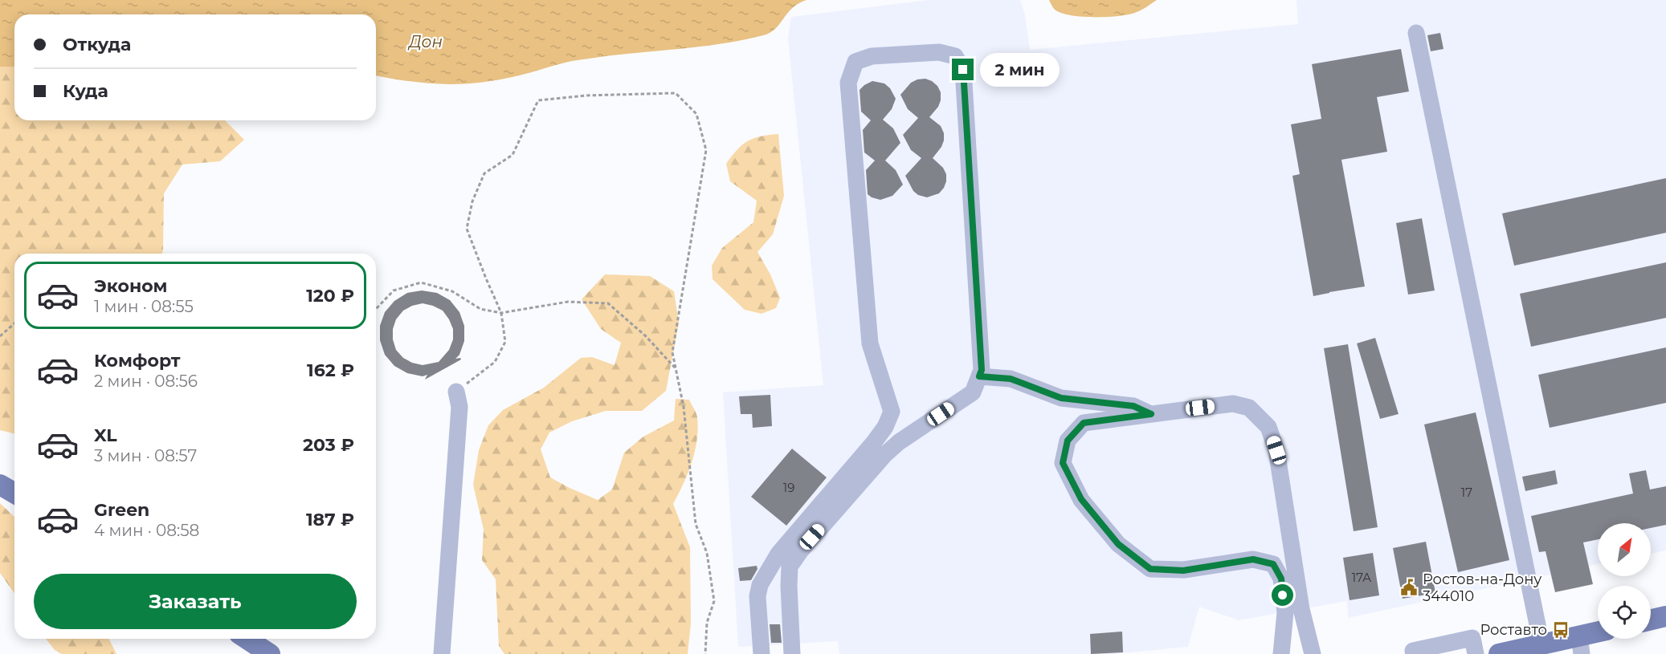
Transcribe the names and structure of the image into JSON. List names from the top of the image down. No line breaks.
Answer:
{"water":["Дон"],"places":{"public building":["Ростов-на-Дону 344010"],"bus stop":["Роставто"]},"house_numbers":["19","17","17А"],"north":"top right","page":{"banner":["Откуда","Куда"],"bubble":"2 мин","list":[{"name":"Эконом","note":"1 мин · 08:55","value":"120 ₽"},{"name":"Комфорт","note":"2 мин · 08:56","value":"162 ₽"},{"name":"XL","note":"3 мин · 08:57","value":"203 ₽"},{"name":"Green","note":"4 мин · 08:58","value":"187 ₽"}],"buttons":"Заказать"}}
